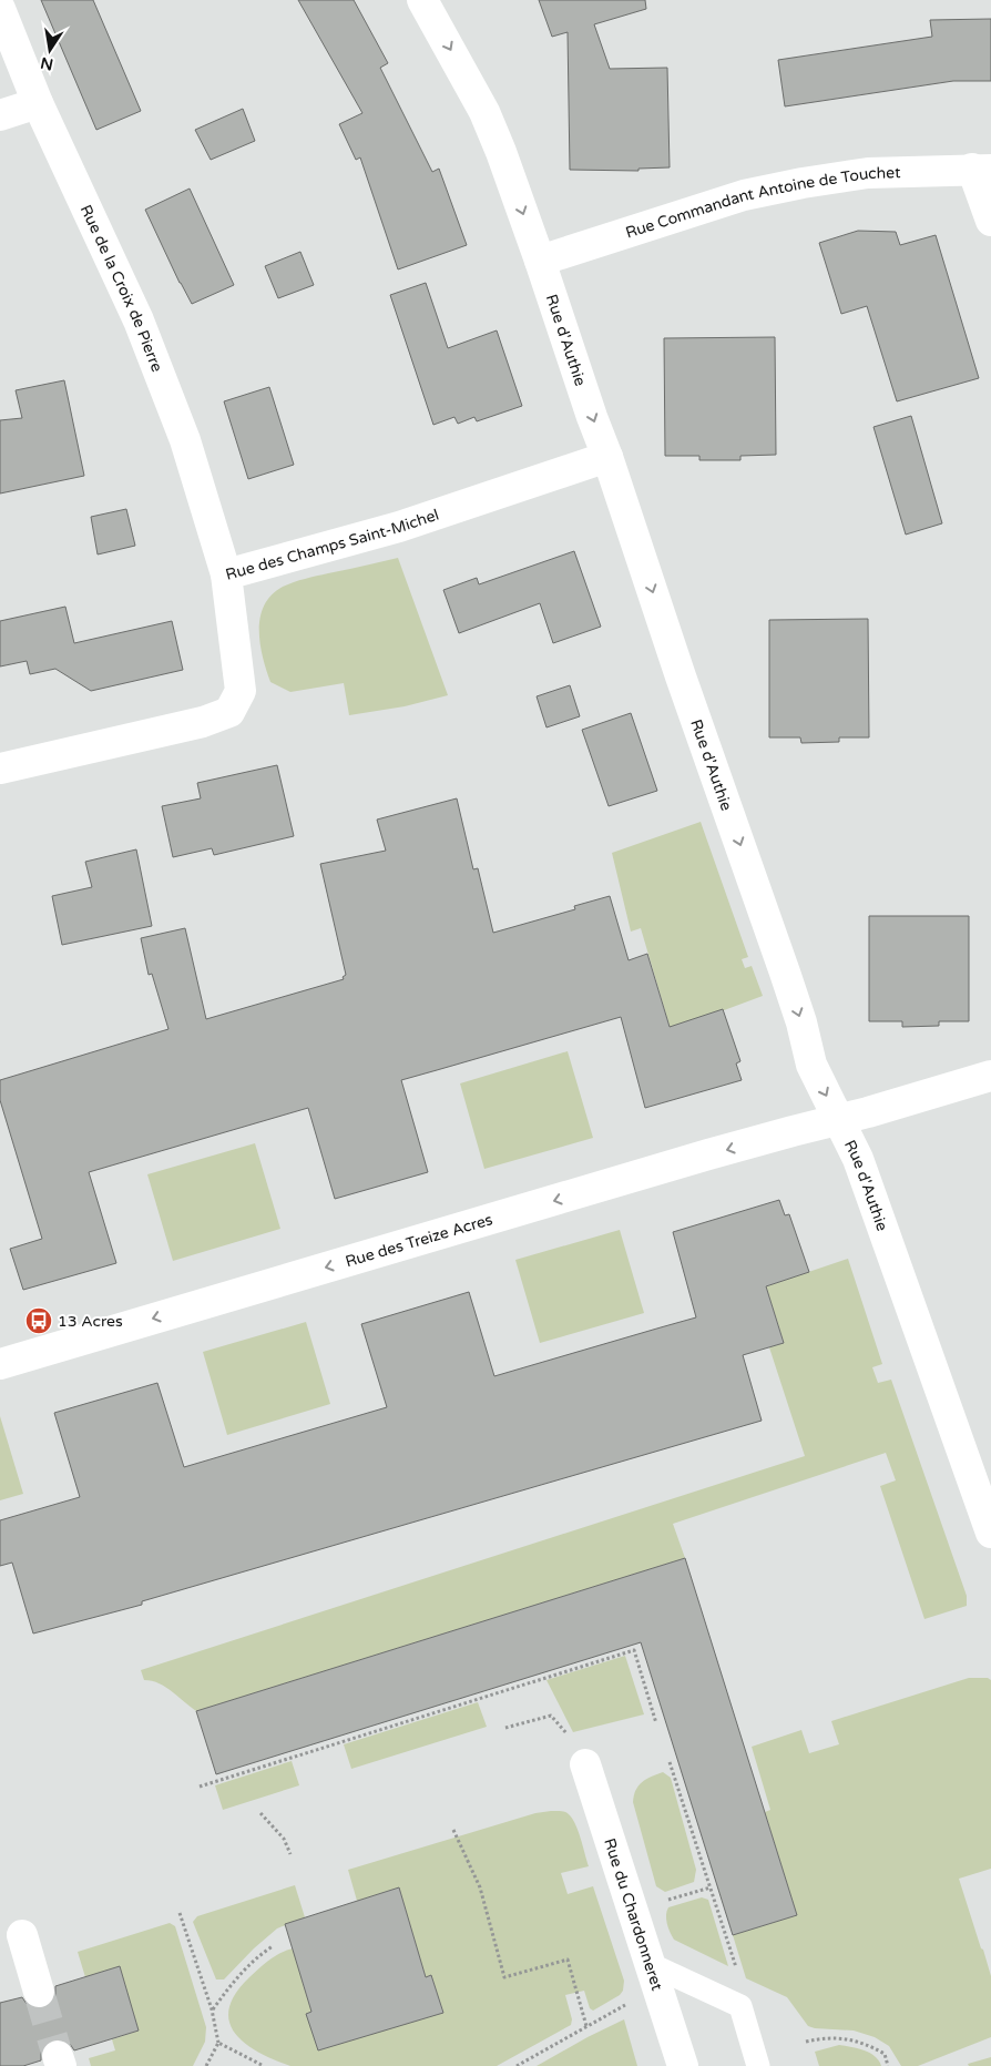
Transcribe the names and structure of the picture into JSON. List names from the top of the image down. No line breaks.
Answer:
{"streets":{"street":["Rue Commandant Antoine de Touchet","Rue de la Croix de Pierre","Rue d'Authie","Rue des Champs Saint-Michel","Rue des Treize Acres","Rue du Chardonneret"]},"crossings":[["Rue Commandant Antoine de Touchet","Rue d'Authie"],["Rue de la Croix de Pierre","Rue des Champs Saint-Michel"],["Rue d'Authie","Rue des Champs Saint-Michel"],["Rue d'Authie","Rue des Treize Acres"]],"one_way":["Rue d'Authie","Rue des Treize Acres"],"places":{"bus stop":["13 Acres"]},"north":"bottom"}
